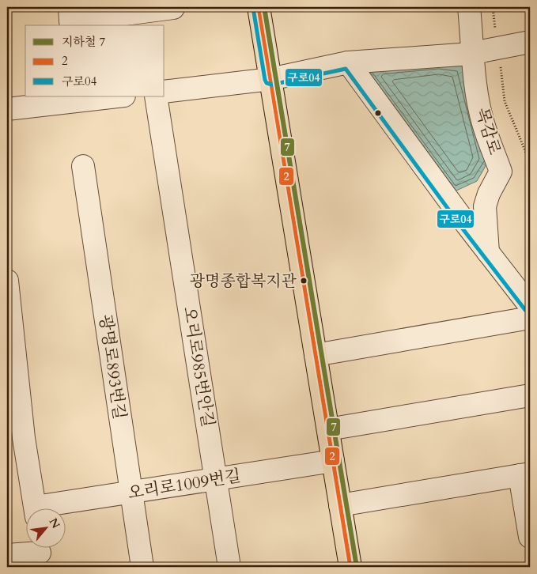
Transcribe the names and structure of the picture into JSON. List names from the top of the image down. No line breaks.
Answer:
{"streets":{"street":["목감로","광명로893번길","오리로985번안길","오리로1009번길"]},"crossings":[["광명로893번길","오리로1009번길"],["오리로985번안길","오리로1009번길"]],"places":["광명종합복지관"],"lines":["metro line 7","transit line 2","transit line 구로04"],"legend":["지하철 7","2","구로04"],"north":"top right"}
